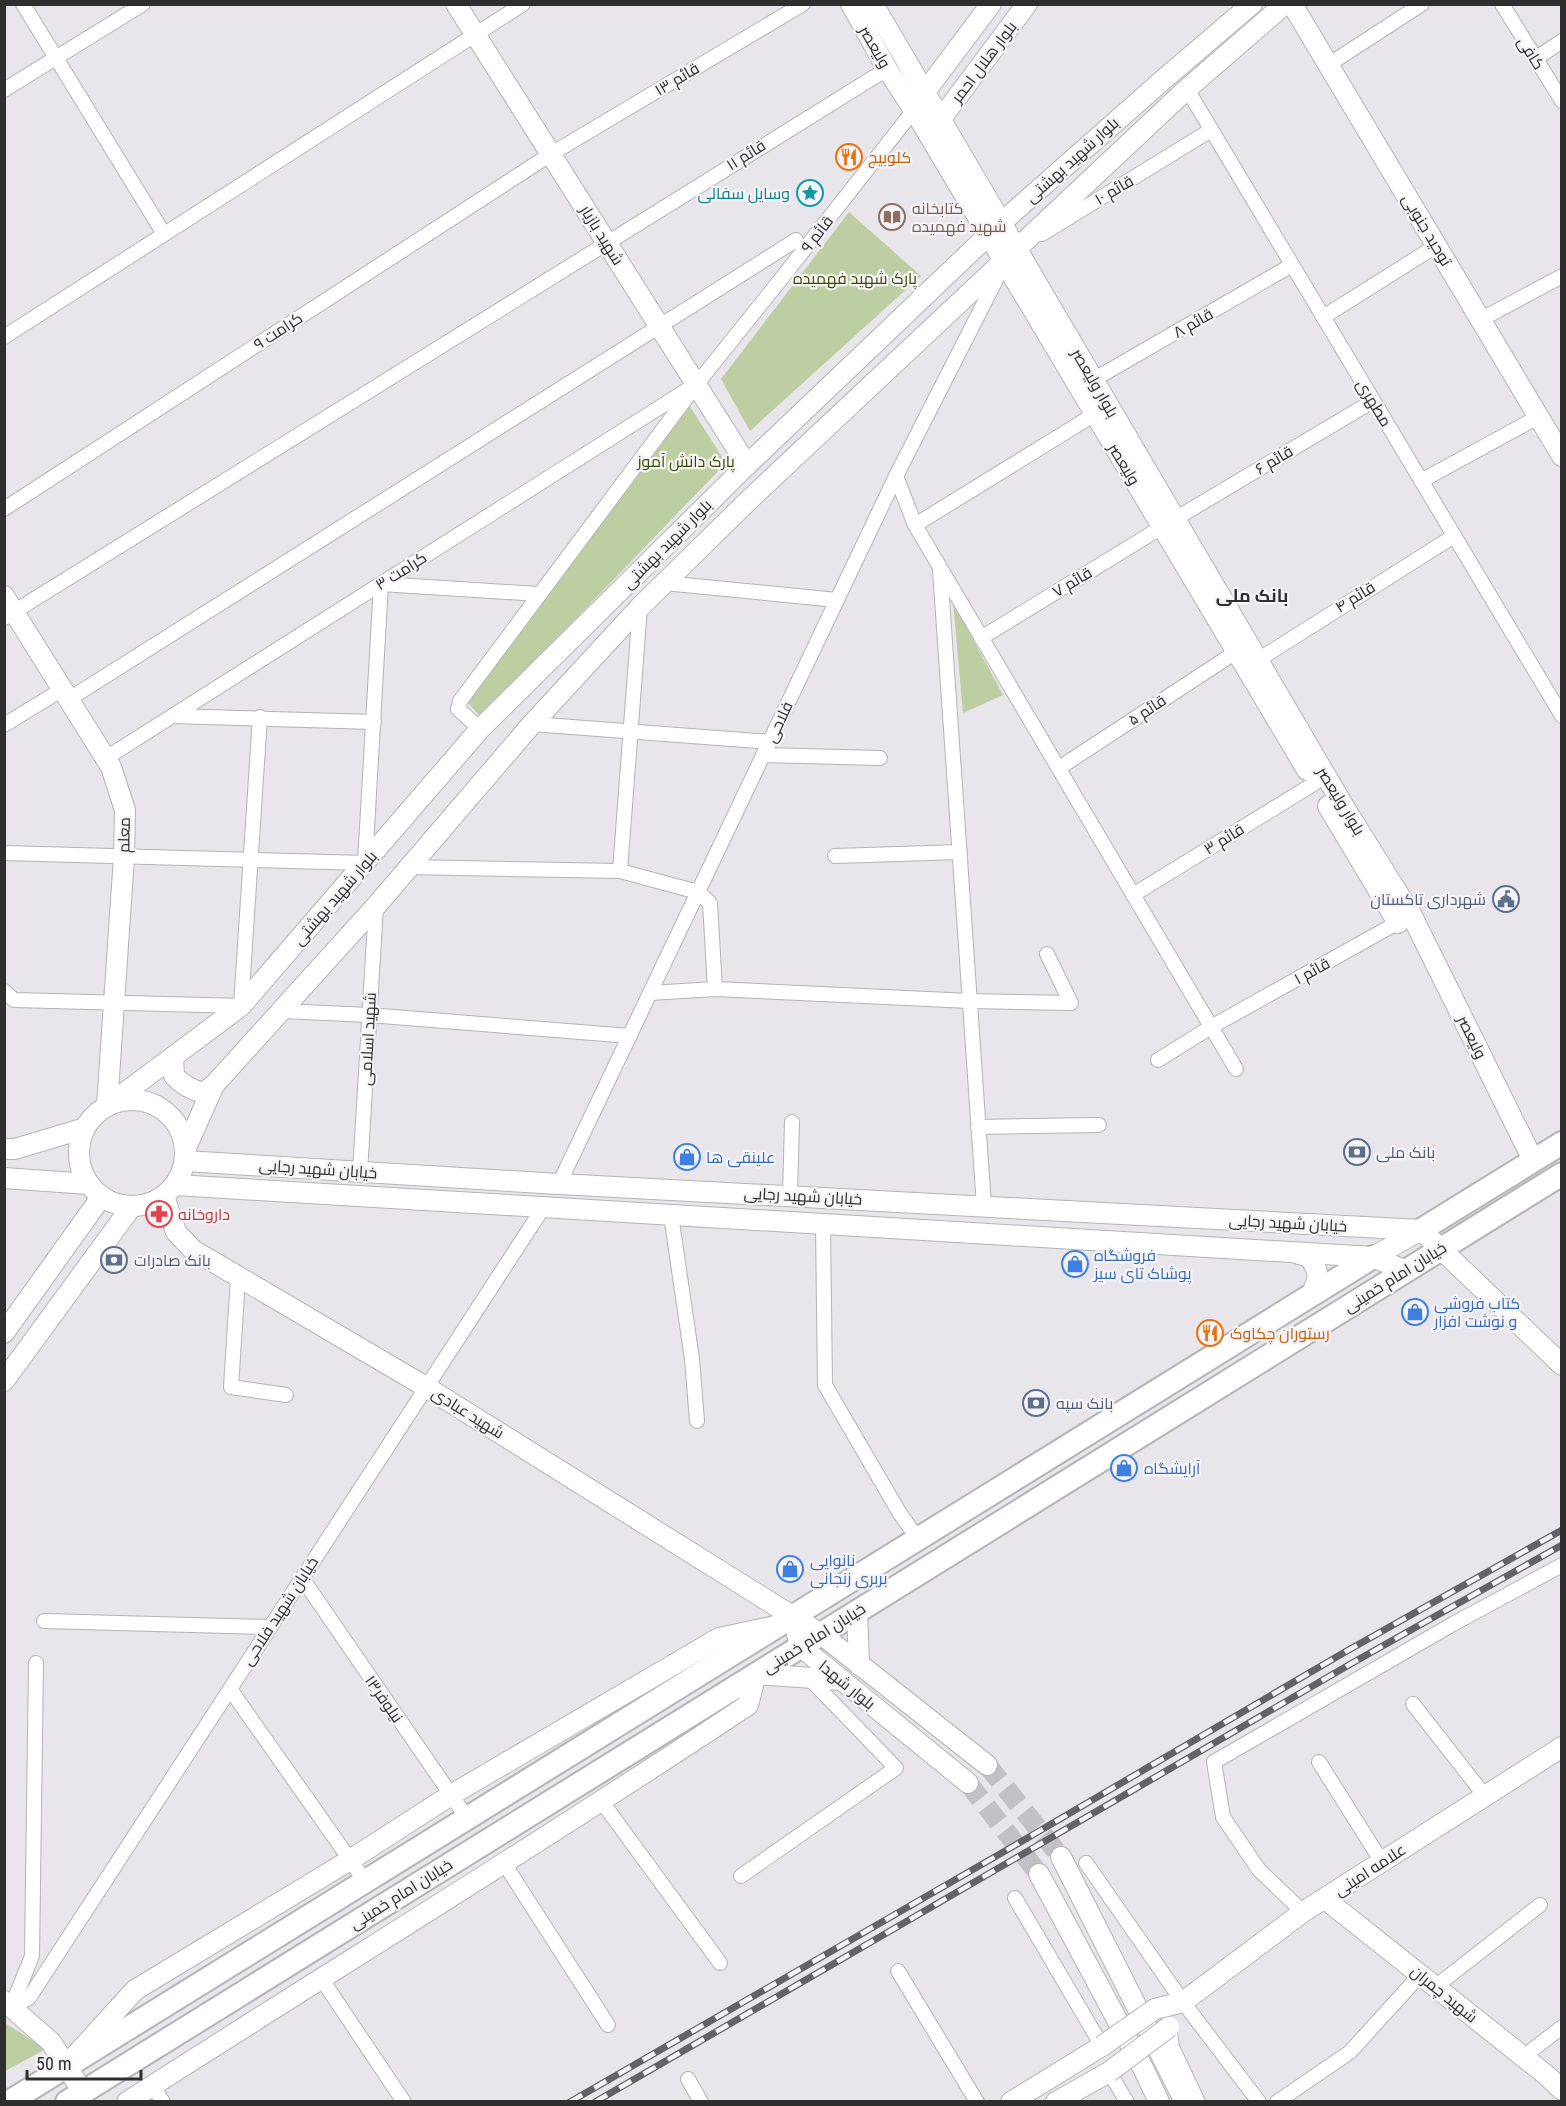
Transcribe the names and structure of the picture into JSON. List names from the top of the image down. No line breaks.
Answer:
{"streets":{"main road":["خیابان امام خمینی"],"street":["ولیعصر","کافی","بلوار هلال احمر","قائم ۱۳","قائم ۱۱","بلوار شهید بهشتی","قائم ۱۰","توحید جنوبی","قائم ۹","شهید بازیار","قائم ۸","کرامت ۹","بلوار ولیعصر","مطهری","قائم ۶","کرامت ۳","قائم ۷","قائم ۴","قائم ۵","فلاحی","معلم","قائم ۳","قائم ۱","شهید اسلامی","خیابان شهید رجایی","شهید عبادی","خیابان شهید فلاحی","بلوار شهدا","نیلوفر۱۳","علامه امینی","شهید چمران"]},"crossings":[["ولیعصر","قائم ۱۱"],["ولیعصر","بلوار شهید بهشتی"],["ولیعصر","قائم ۱۰"],["ولیعصر","قائم ۹"],["ولیعصر","بلوار ولیعصر"],["ولیعصر","قائم ۶"],["ولیعصر","قائم ۷"],["ولیعصر","قائم ۵"],["ولیعصر","فلاحی"],["ولیعصر","قائم ۳"],["ولیعصر","قائم ۱"],["ولیعصر","خیابان امام خمینی"],["بلوار هلال احمر","بلوار ولیعصر"],["قائم ۱۳","شهید بازیار"],["قائم ۱۳","کرامت ۹"],["قائم ۱۱","شهید بازیار"],["قائم ۱۱","معلم"],["بلوار شهید بهشتی","قائم ۱۰"],["بلوار شهید بهشتی","قائم ۹"],["بلوار شهید بهشتی","شهید بازیار"],["بلوار شهید بهشتی","بلوار ولیعصر"],["بلوار شهید بهشتی","مطهری"],["بلوار شهید بهشتی","فلاحی"],["بلوار شهید بهشتی","معلم"],["بلوار شهید بهشتی","شهید اسلامی"],["بلوار شهید بهشتی","خیابان شهید رجایی"],["بلوار شهید بهشتی","شهید عبادی"],["قائم ۱۰","بلوار ولیعصر"],["قائم ۱۰","مطهری"],["قائم ۱۰","فلاحی"],["قائم ۹","شهید بازیار"],["قائم ۹","کرامت ۳"],["شهید بازیار","کرامت ۹"],["شهید بازیار","کرامت ۳"],["قائم ۸","بلوار ولیعصر"],["قائم ۸","مطهری"],["بلوار ولیعصر","قائم ۶"],["بلوار ولیعصر","قائم ۷"],["بلوار ولیعصر","قائم ۴"],["بلوار ولیعصر","فلاحی"],["بلوار ولیعصر","قائم ۱"],["مطهری","قائم ۶"],["مطهری","قائم ۴"],["قائم ۶","قائم ۷"],["کرامت ۳","معلم"],["فلاحی","خیابان شهید رجایی"],["معلم","خیابان شهید رجایی"],["معلم","شهید عبادی"],["شهید اسلامی","خیابان شهید رجایی"],["خیابان شهید رجایی","خیابان امام خمینی"],["خیابان شهید رجایی","شهید عبادی"],["خیابان شهید رجایی","خیابان شهید فلاحی"],["خیابان امام خمینی","شهید عبادی"],["خیابان امام خمینی","بلوار شهدا"],["خیابان امام خمینی","نیلوفر۱۳"],["شهید عبادی","خیابان شهید فلاحی"],["شهید عبادی","بلوار شهدا"],["خیابان شهید فلاحی","نیلوفر۱۳"],["علامه امینی","شهید چمران"]],"districts":["بانک ملی"],"parks":["پارک شهید فهمیده","پارک دانش آموز"],"places":{"restaurant":["کلوبیج","رستوران چکاوک"],"place":["وسایل سفالی"],"library":["کتابخانه شهید فهمیده"],"public building":["شهرداری تاکستان"],"bank":["بانک ملی","بانک صادرات","بانک سپه"],"shop":["علینقی ها","فروشگاه پوشاک تای سیز","کتاب فروشی و نوشت افزار","آرایشگاه","نانوایی بربری زنجانی"],"pharmacy":["داروخانه"]},"scale_bar":"50 m"}
